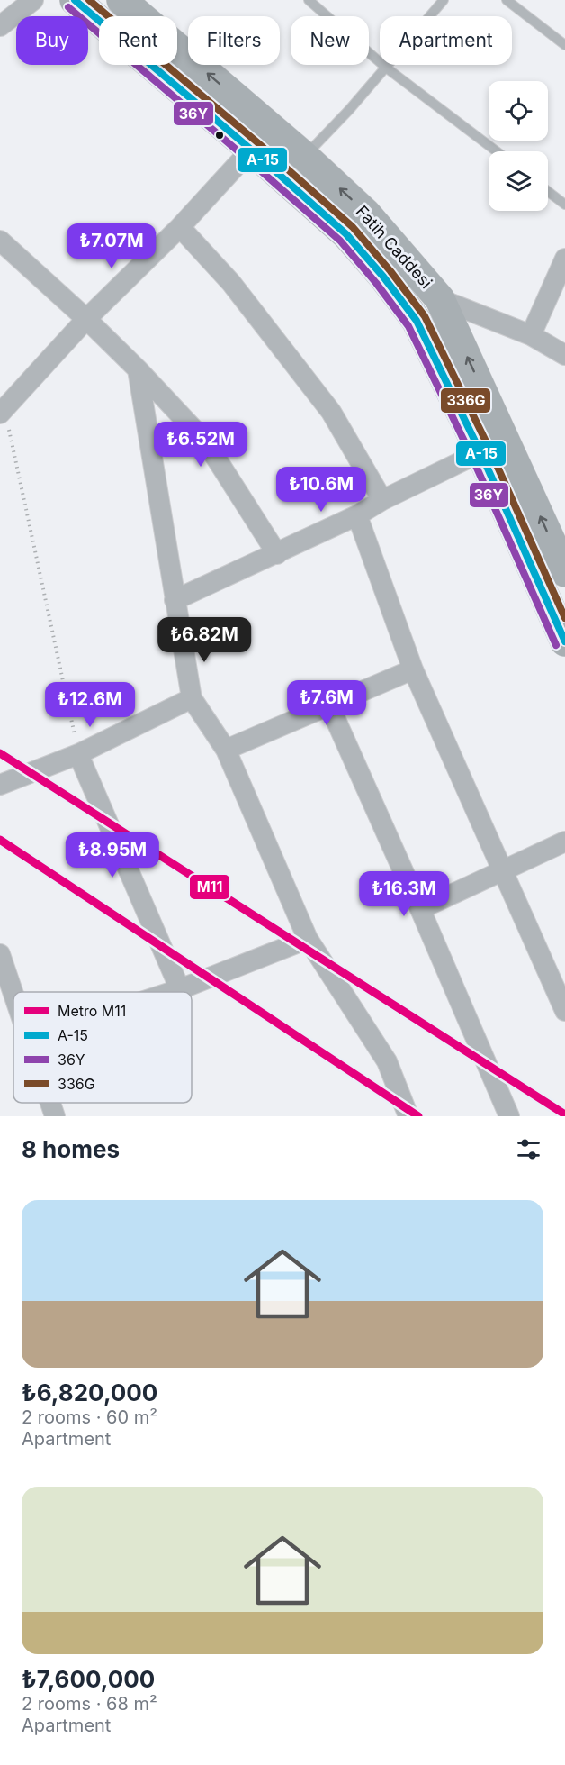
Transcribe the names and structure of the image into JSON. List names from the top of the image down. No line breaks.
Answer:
{"streets":{"main road":["Fatih Caddesi"]},"lines":["transit line A-15","transit line 336G","transit line 36Y","metro line M11"],"legend":["Metro M11","A-15","36Y","336G"],"page":{"chip":["Buy","Rent","Filters","New","Apartment"],"price":["₺7.07M","₺6.52M","₺10.6M","₺6.82M","₺7.6M","₺12.6M","₺8.95M","₺16.3M"],"heading":"8 homes","list":[{"name":"₺6,820,000","note":"2 rooms · 60 m² · Apartment"},{"name":"₺7,600,000","note":"2 rooms · 68 m² · Apartment"}]}}
